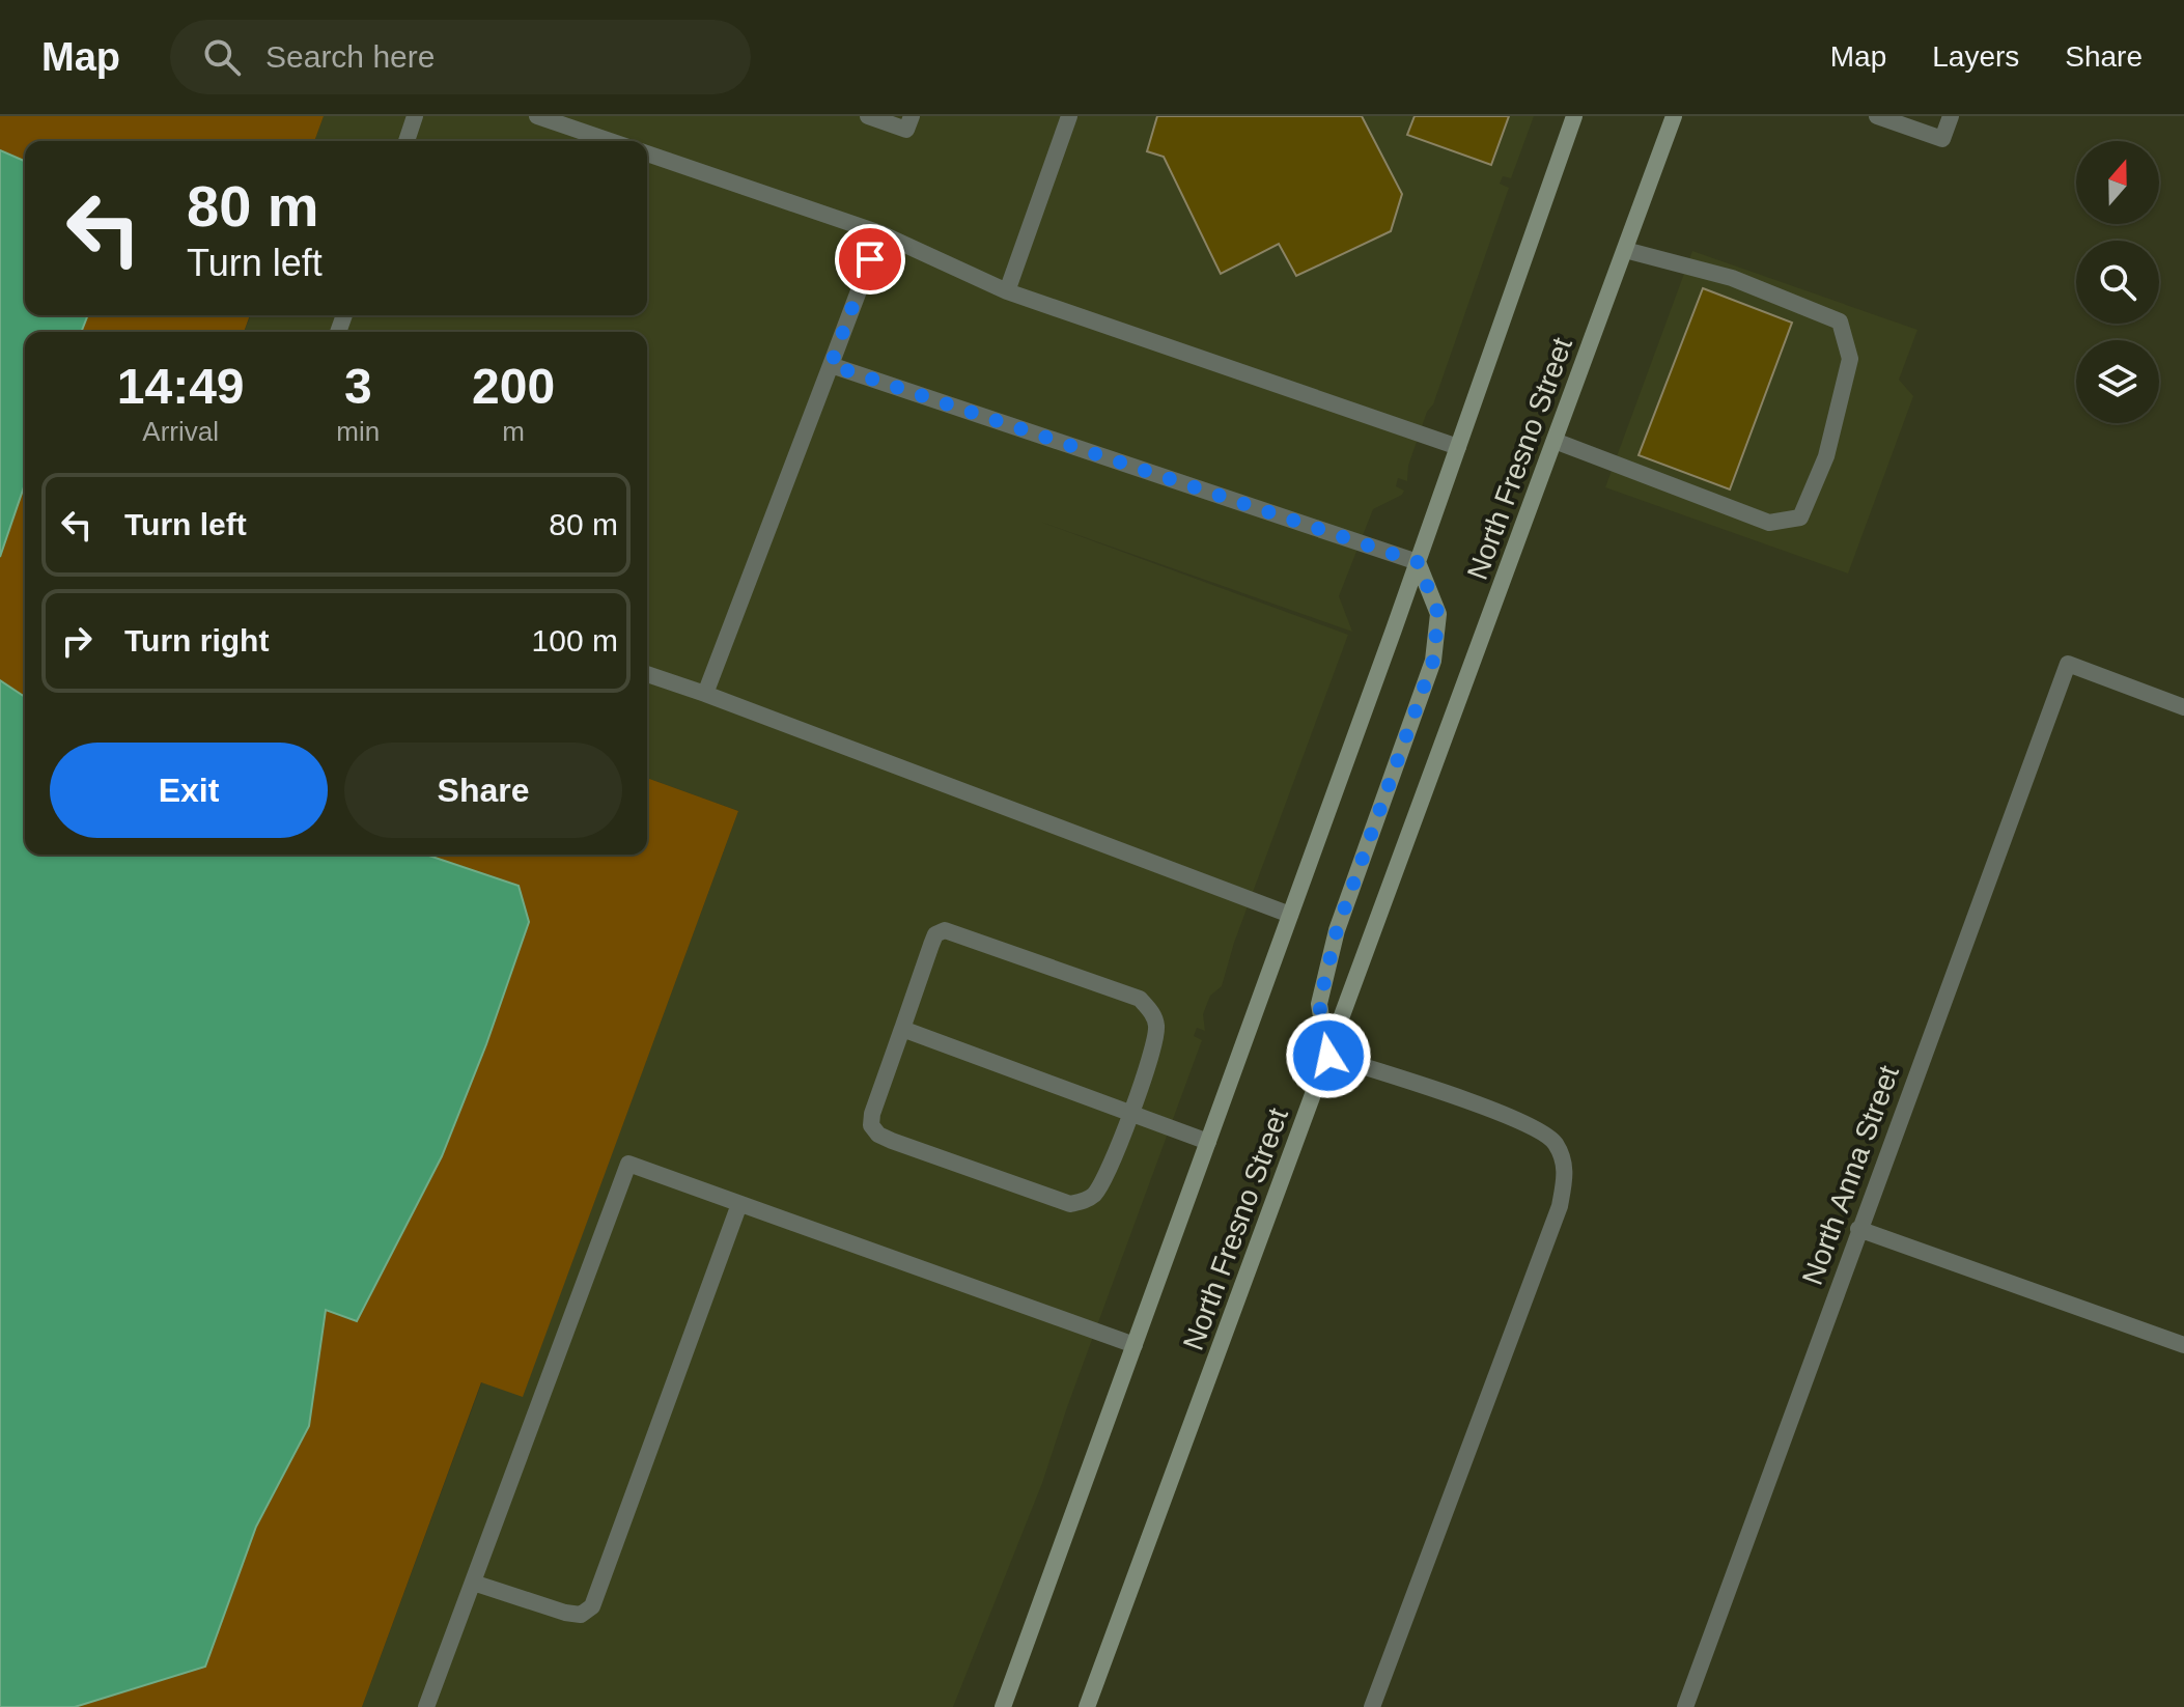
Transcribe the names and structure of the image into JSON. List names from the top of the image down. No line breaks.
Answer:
{"streets":{"main road":["North Fresno Street"],"street":["North Anna Street"]},"north":"top","page":{"header":"Map","search":"Search here","nav":["Map","Layers","Share"],"turn":["80 m","Turn left"],"eta":["14:49","Arrival","3","min","200","m"],"list":[{"name":"Turn left","value":"80 m"},{"name":"Turn right","value":"100 m"}],"buttons":["Exit","Share"]}}
